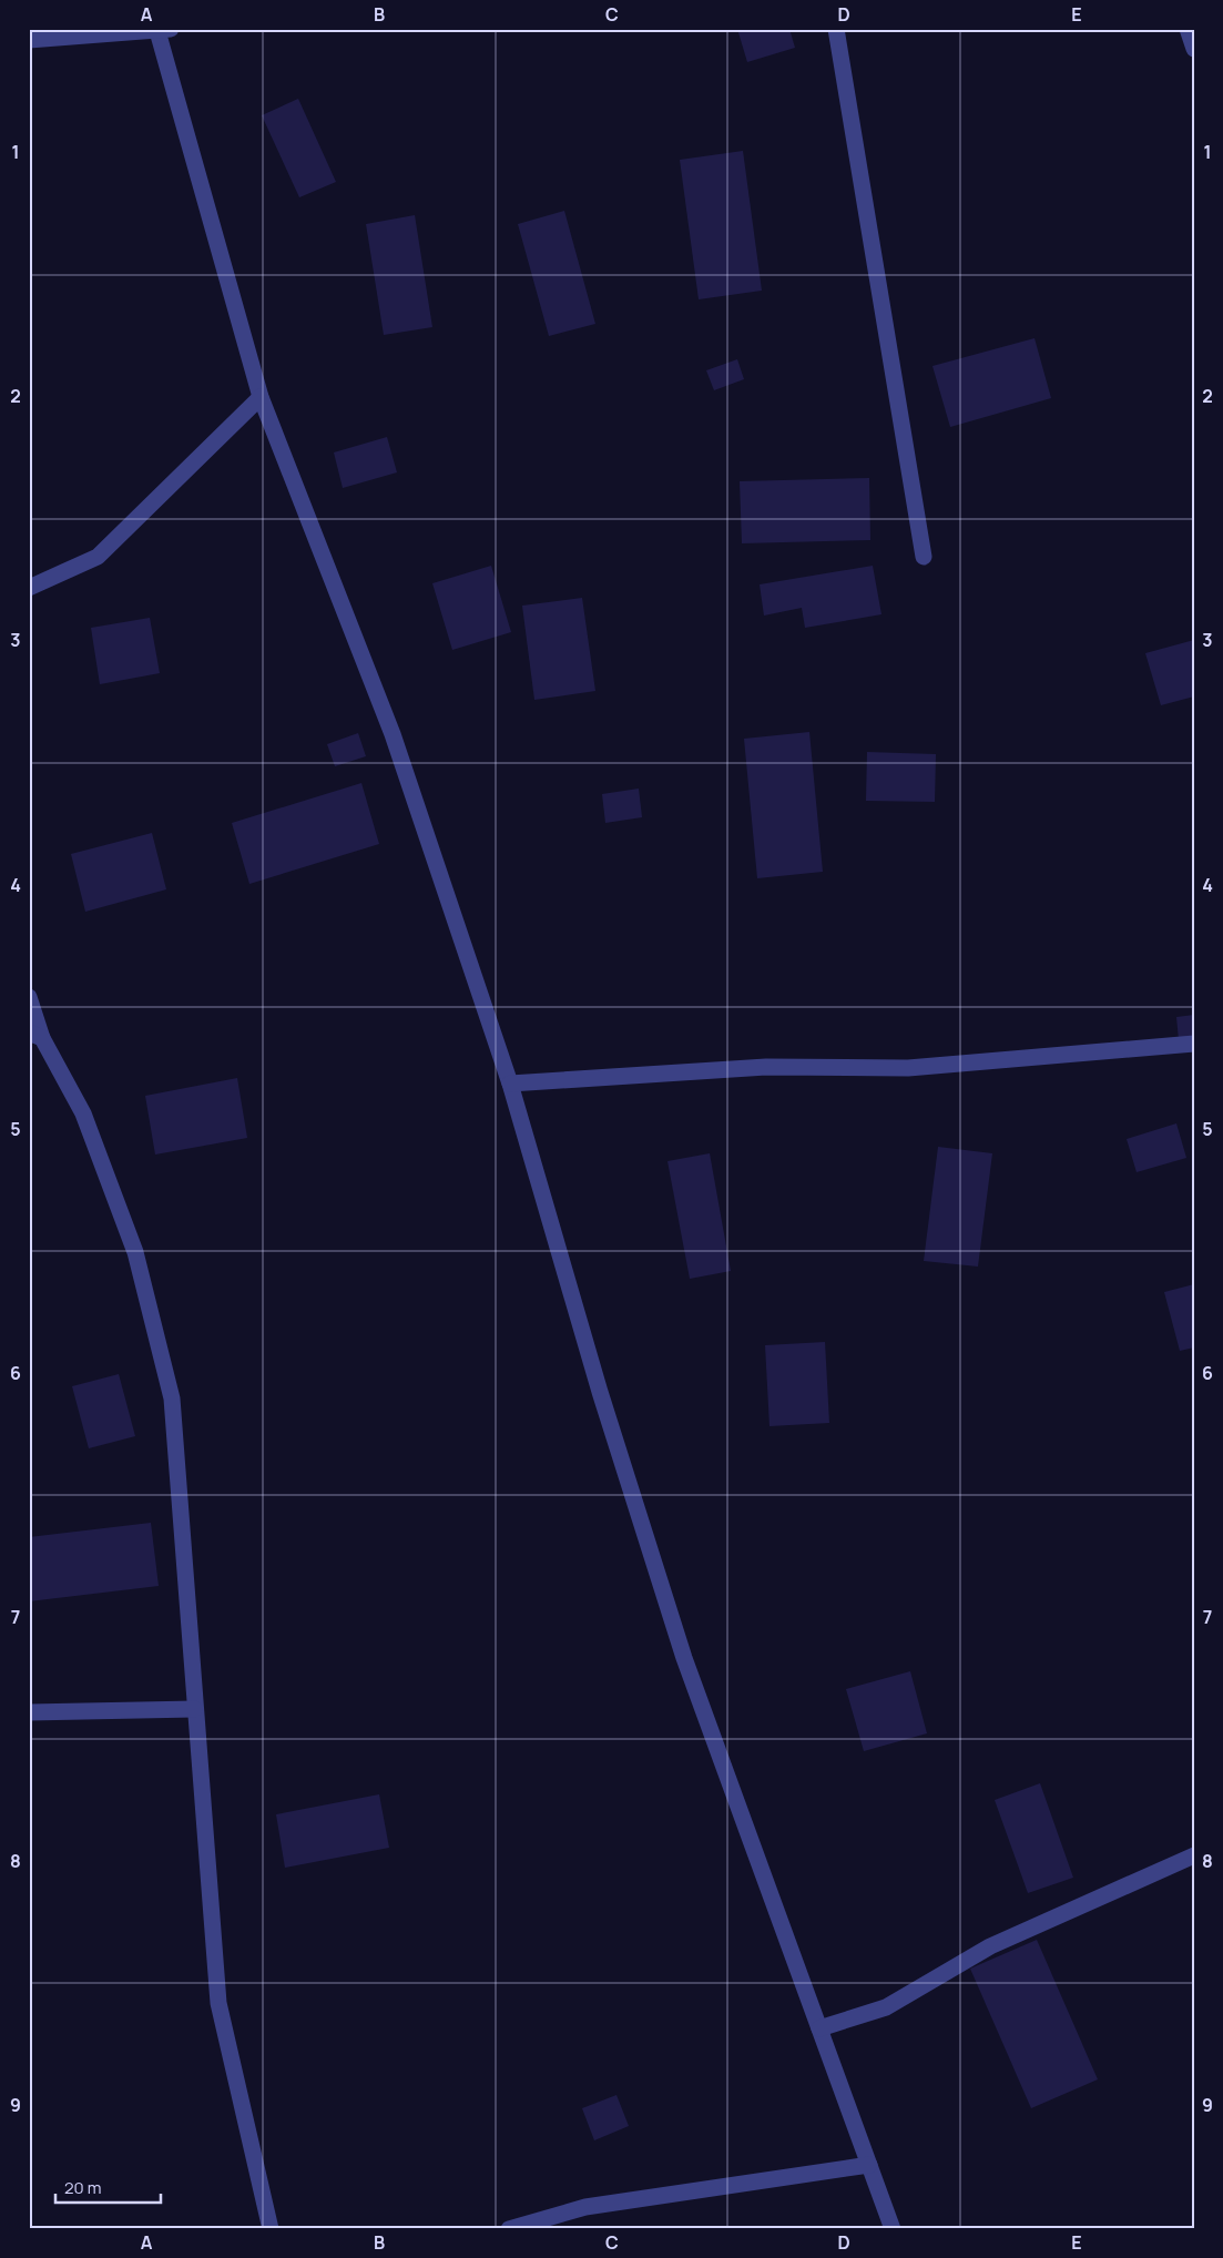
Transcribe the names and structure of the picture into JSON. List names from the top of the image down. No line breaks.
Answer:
{"scale_bar":"20 m","grid":{"columns":["A","B","C","D","E"],"rows":["1","2","3","4","5","6","7","8","9"]}}
